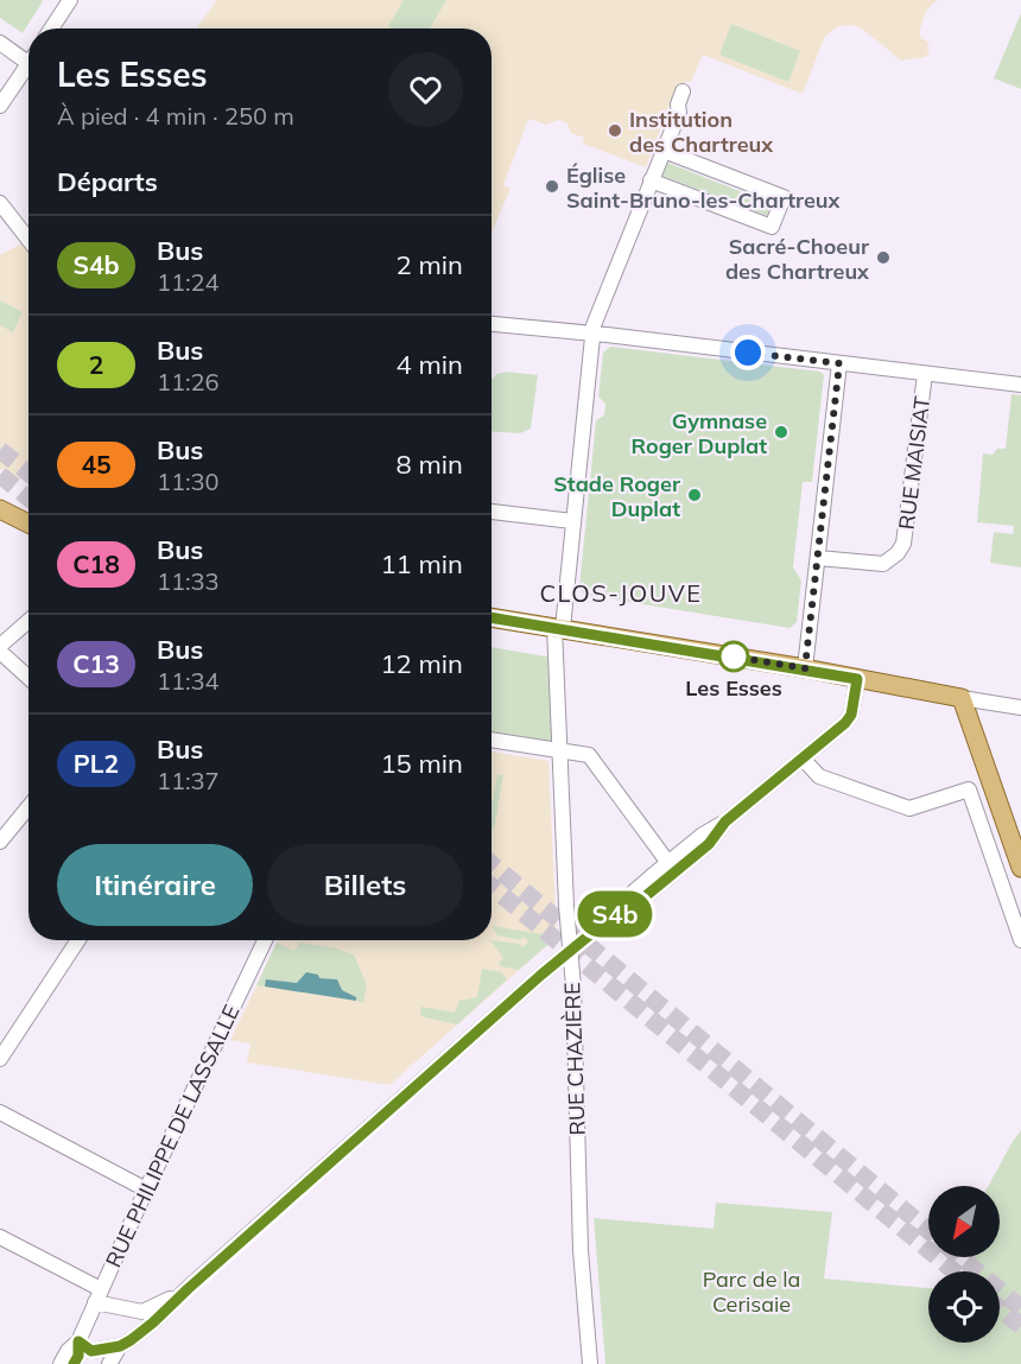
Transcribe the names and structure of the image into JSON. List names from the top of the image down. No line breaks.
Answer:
{"streets":{"street":["RUE MAISIAT","RUE CHAZIÈRE","RUE PHILIPPE DE LASSALLE"]},"districts":["CLOS-JOUVE"],"parks":["Parc de la Cerisaie"],"places":["Institution des Chartreux","Église Saint-Bruno-les-Chartreux","Sacré-Choeur des Chartreux","Gymnase Roger Duplat","Stade Roger Duplat","Les Esses"],"lines":["bus line S4b"],"north":"bottom left","page":{"on_map":"S4b","heading":[["Les Esses","À pied · 4 min · 250 m"],"Départs"],"list":[{"mark":"S4b","name":"Bus","note":"11:24","value":"2 min"},{"mark":"2","name":"Bus","note":"11:26","value":"4 min"},{"mark":"45","name":"Bus","note":"11:30","value":"8 min"},{"mark":"C18","name":"Bus","note":"11:33","value":"11 min"},{"mark":"C13","name":"Bus","note":"11:34","value":"12 min"},{"mark":"PL2","name":"Bus","note":"11:37","value":"15 min"}],"buttons":["Itinéraire","Billets"]}}
